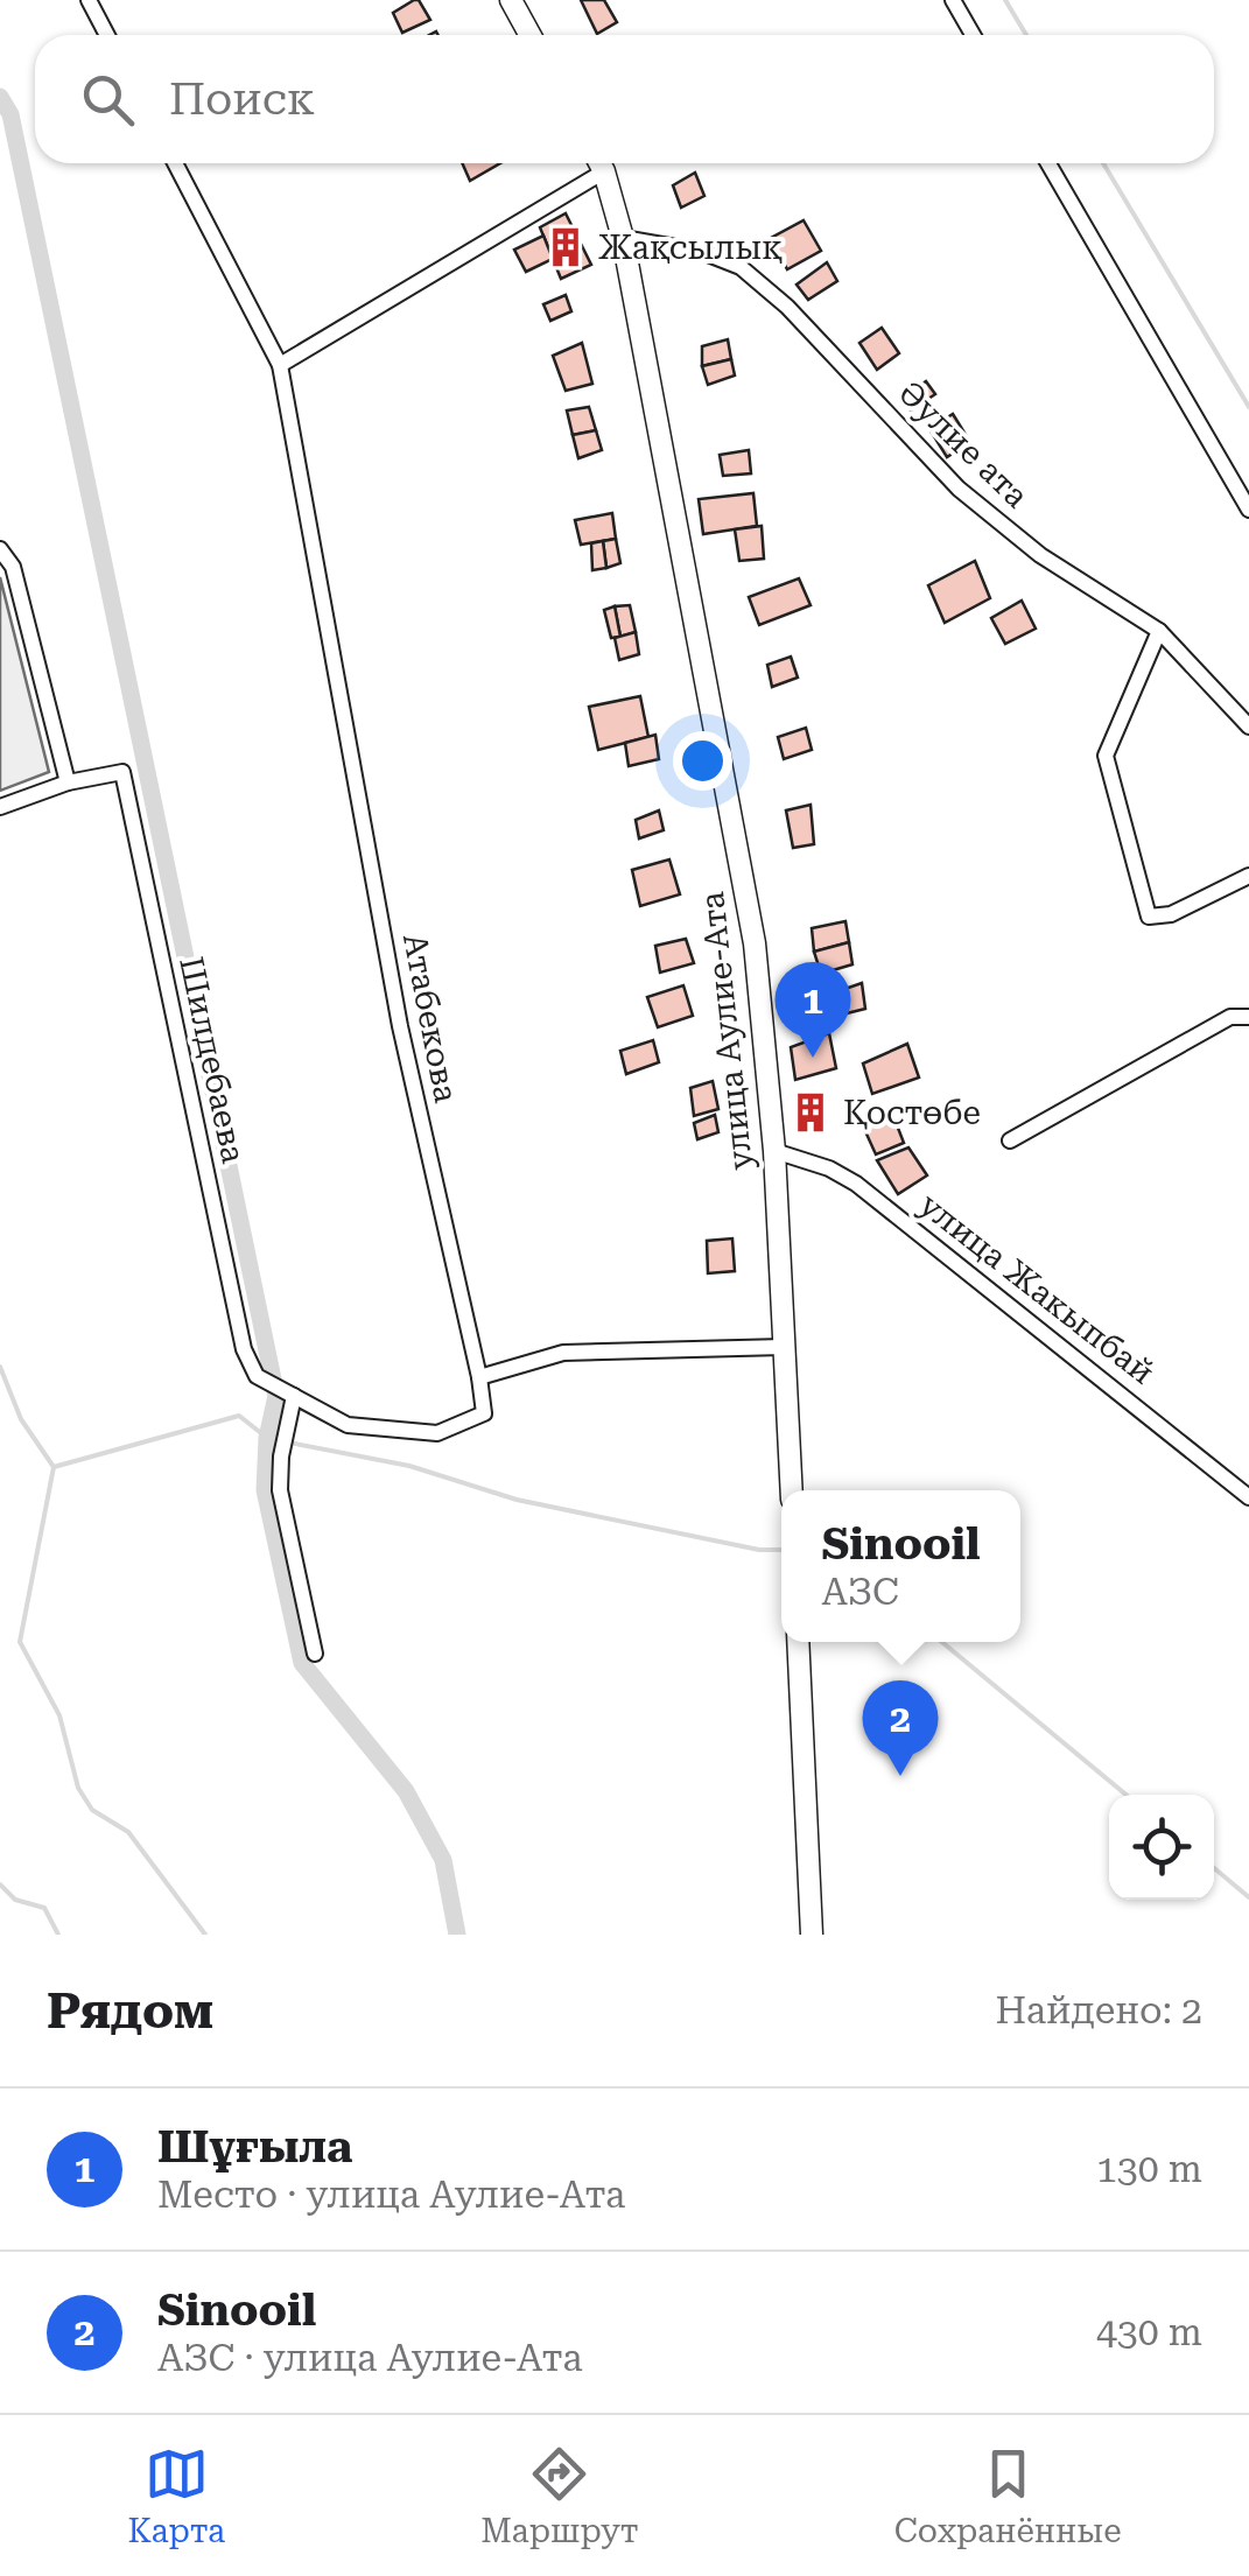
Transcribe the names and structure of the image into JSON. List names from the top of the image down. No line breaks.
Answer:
{"streets":{"main road":["улица Аулие-Ата"],"street":["Әулие ата","Атабекова","Шилдебаева","улица Жакыпбай"]},"crossings":[["Әулие ата","улица Аулие-Ата"],["Атабекова","Шилдебаева"],["улица Аулие-Ата","улица Жакыпбай"]],"places":{"building":["Жақсылық","Қостөбе"]},"page":{"search":"Поиск","pins":["1","2"],"popup":["Sinooil","АЗС"],"heading":["Рядом","Найдено: 2"],"list":[{"mark":"1","name":"Шұғыла","note":"Место · улица Аулие-Ата","value":"130 m"},{"mark":"2","name":"Sinooil","note":"АЗС · улица Аулие-Ата","value":"430 m"}],"nav":["Карта","Маршрут","Сохранённые"]}}
